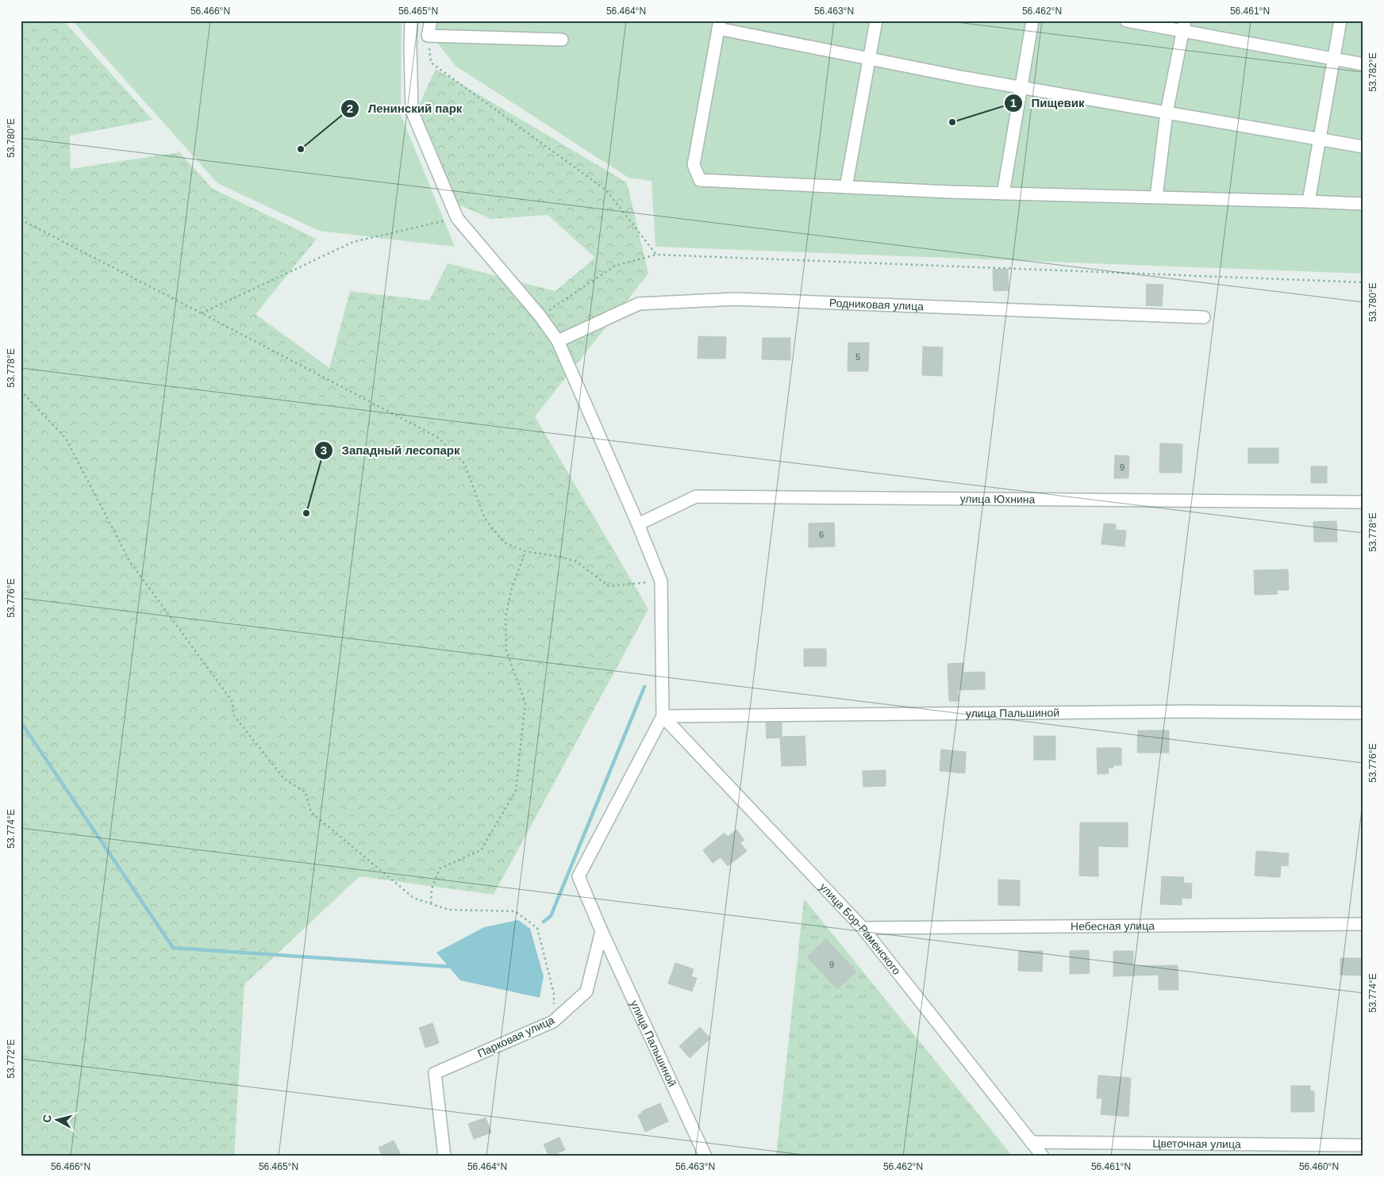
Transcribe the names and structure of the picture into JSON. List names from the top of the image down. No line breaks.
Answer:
{"streets":{"street":["Родниковая улица","улица Юхнина","улица Пальшиной","Небесная улица","улица Бор-Раменского","Парковая улица","Цветочная улица"]},"crossings":[["улица Пальшиной","улица Бор-Раменского"],["улица Пальшиной","Парковая улица"],["Небесная улица","улица Бор-Раменского"],["улица Бор-Раменского","Цветочная улица"]],"places":["Пищевик","Ленинский парк","Западный лесопарк"],"house_numbers":["5","9","6","9"],"north":"left","coordinates":["56.466°N","56.465°N","56.464°N","56.463°N","56.462°N","56.461°N","53.782°E","53.780°E","53.778°E","53.776°E","53.774°E","53.772°E","56.460°N"]}
